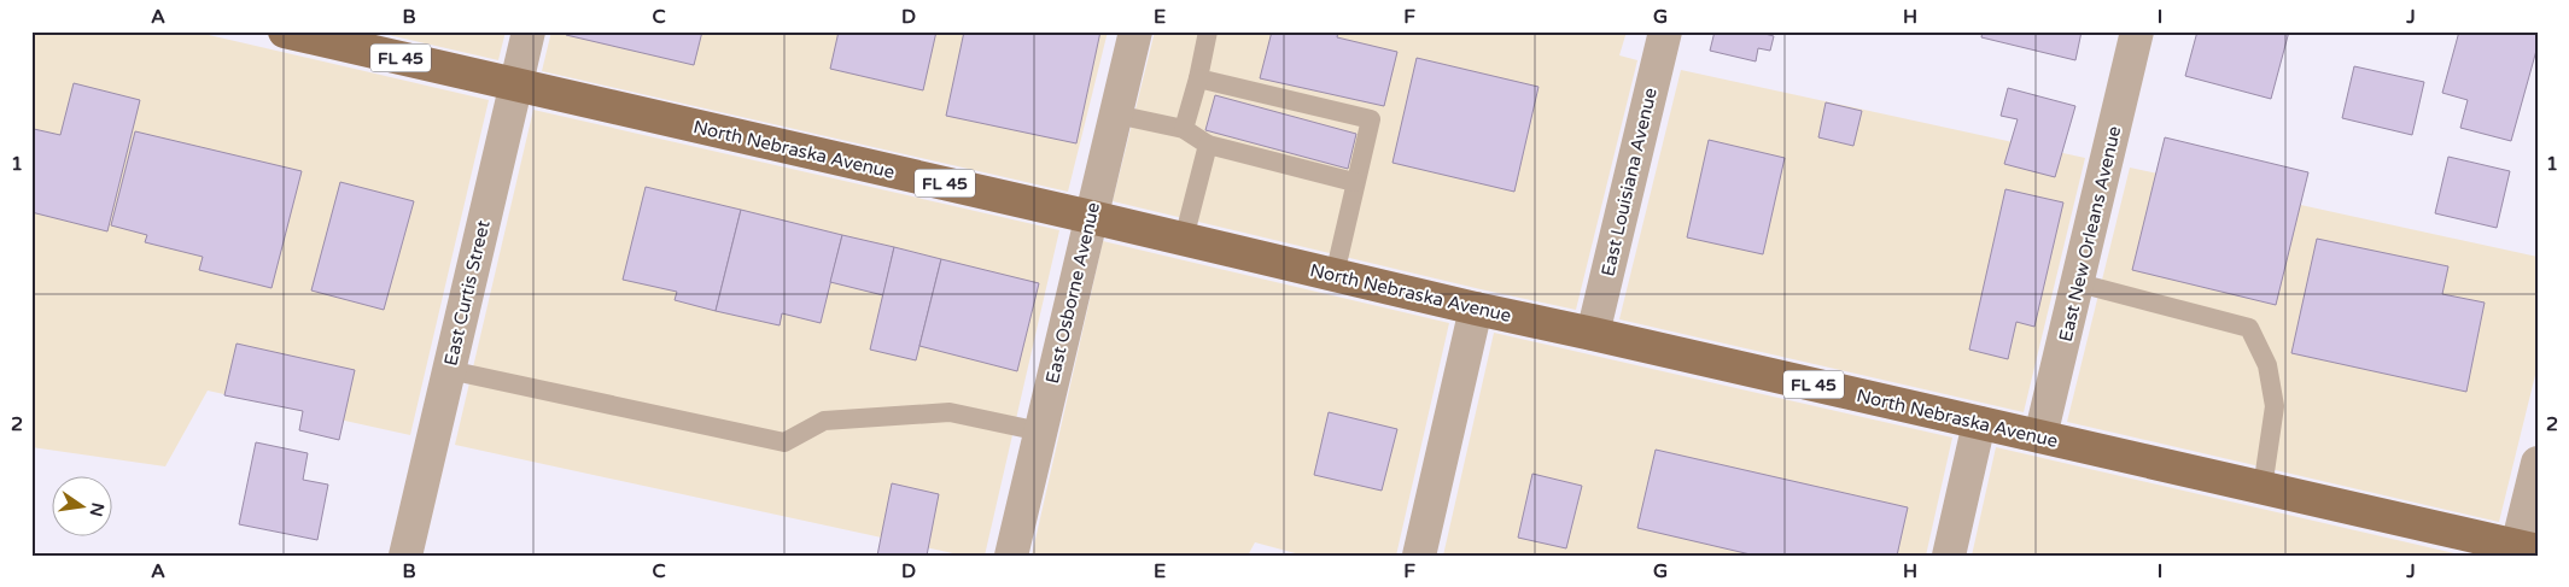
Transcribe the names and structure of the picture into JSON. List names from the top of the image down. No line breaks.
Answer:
{"streets":{"main road":["FL 45","North Nebraska Avenue"],"street":["East Louisiana Avenue","East New Orleans Avenue","East Curtis Street","East Osborne Avenue"]},"crossings":[["North Nebraska Avenue","East Louisiana Avenue"],["North Nebraska Avenue","East New Orleans Avenue"],["North Nebraska Avenue","East Curtis Street"],["North Nebraska Avenue","East Osborne Avenue"]],"north":"right","grid":{"columns":["A","B","C","D","E","F","G","H","I","J"],"rows":["1","2"]}}
